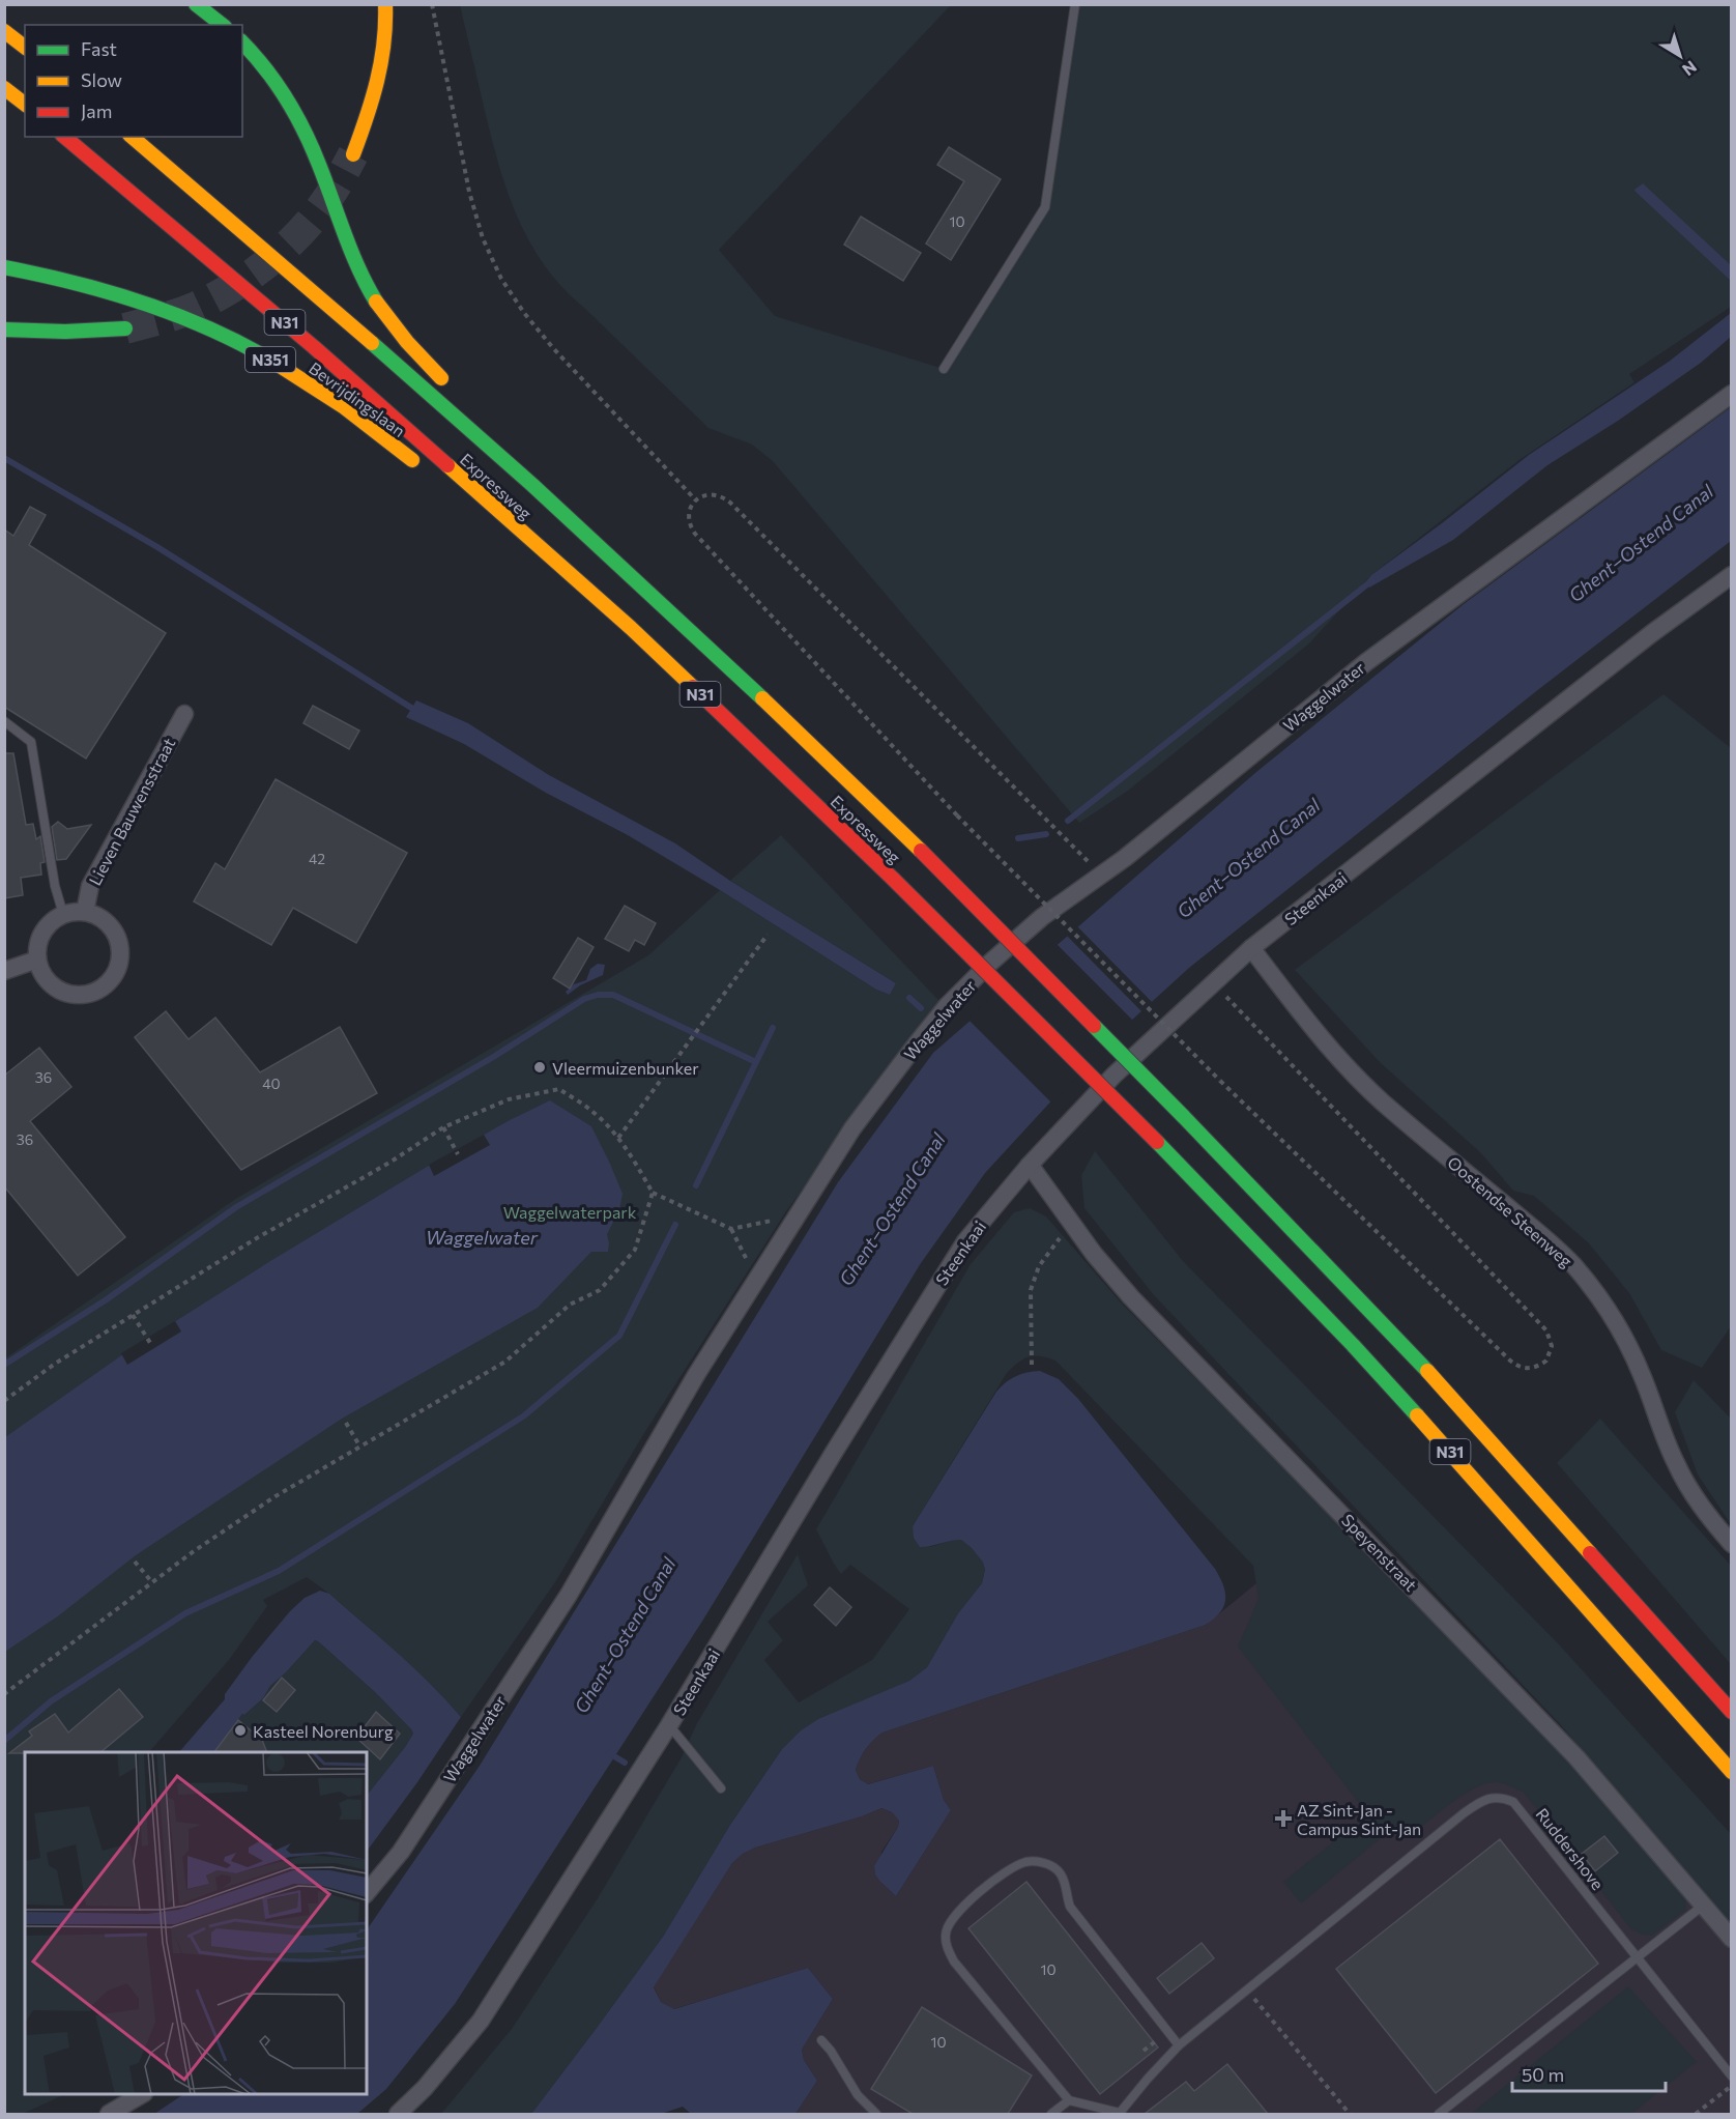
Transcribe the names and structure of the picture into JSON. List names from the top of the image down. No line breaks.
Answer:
{"streets":{"highway":["N31","N351","Bevrijdingslaan","Expressweg"],"street":["Waggelwater","Lieven Bauwensstraat","Steenkaai","Oostendse Steenweg","Speyenstraat"],"lane":["Ruddershove"]},"crossings":[["Steenkaai","Oostendse Steenweg"],["Steenkaai","Speyenstraat"]],"water":["Ghent–Ostend Canal","Waggelwater"],"parks":["Waggelwaterpark"],"places":{"other":["Vleermuizenbunker","Kasteel Norenburg"],"health":["AZ Sint-Jan - Campus Sint-Jan"]},"house_numbers":["10","42","36","40","36","10","10"],"legend":["Fast","Slow","Jam"],"scale_bar":"50 m","north":"bottom right"}
